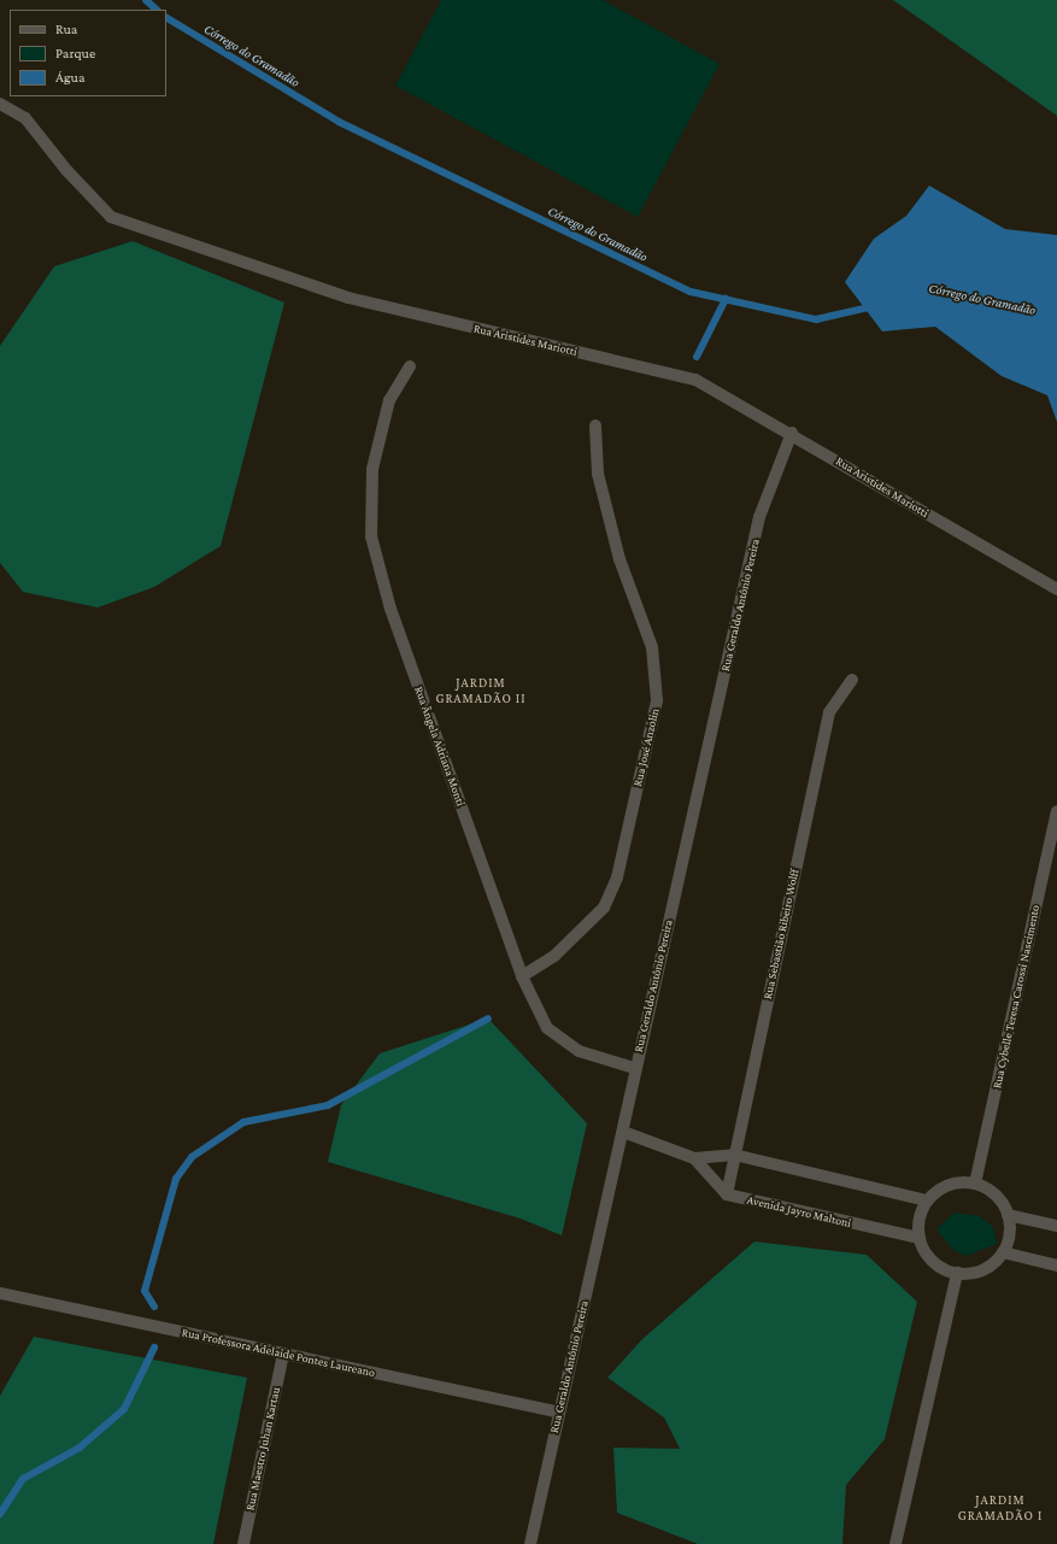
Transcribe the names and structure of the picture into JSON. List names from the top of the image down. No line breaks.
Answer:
{"streets":{"street":["Rua Aristides Mariotti","Rua Geraldo Antônio Pereira","Rua Ângela Adriana Monti","Rua José Anzolin","Rua Sebastião Ribeiro Wolff","Rua Cybelle Teresa Carossi Nascimento","Avenida Jayro Maltoni","Rua Professora Adelaide Pontes Laureano","Rua Maestro Juhan Kartau"]},"crossings":[["Rua Aristides Mariotti","Rua Geraldo Antônio Pereira"],["Rua Geraldo Antônio Pereira","Rua Ângela Adriana Monti"],["Rua Geraldo Antônio Pereira","Rua Professora Adelaide Pontes Laureano"],["Rua Ângela Adriana Monti","Rua José Anzolin"],["Rua Sebastião Ribeiro Wolff","Avenida Jayro Maltoni"],["Rua Cybelle Teresa Carossi Nascimento","Avenida Jayro Maltoni"],["Rua Professora Adelaide Pontes Laureano","Rua Maestro Juhan Kartau"]],"districts":["JARDIM GRAMADÃO II","JARDIM GRAMADÃO I"],"water":["Córrego do Gramadão"],"legend":["Rua","Parque","Água"]}
